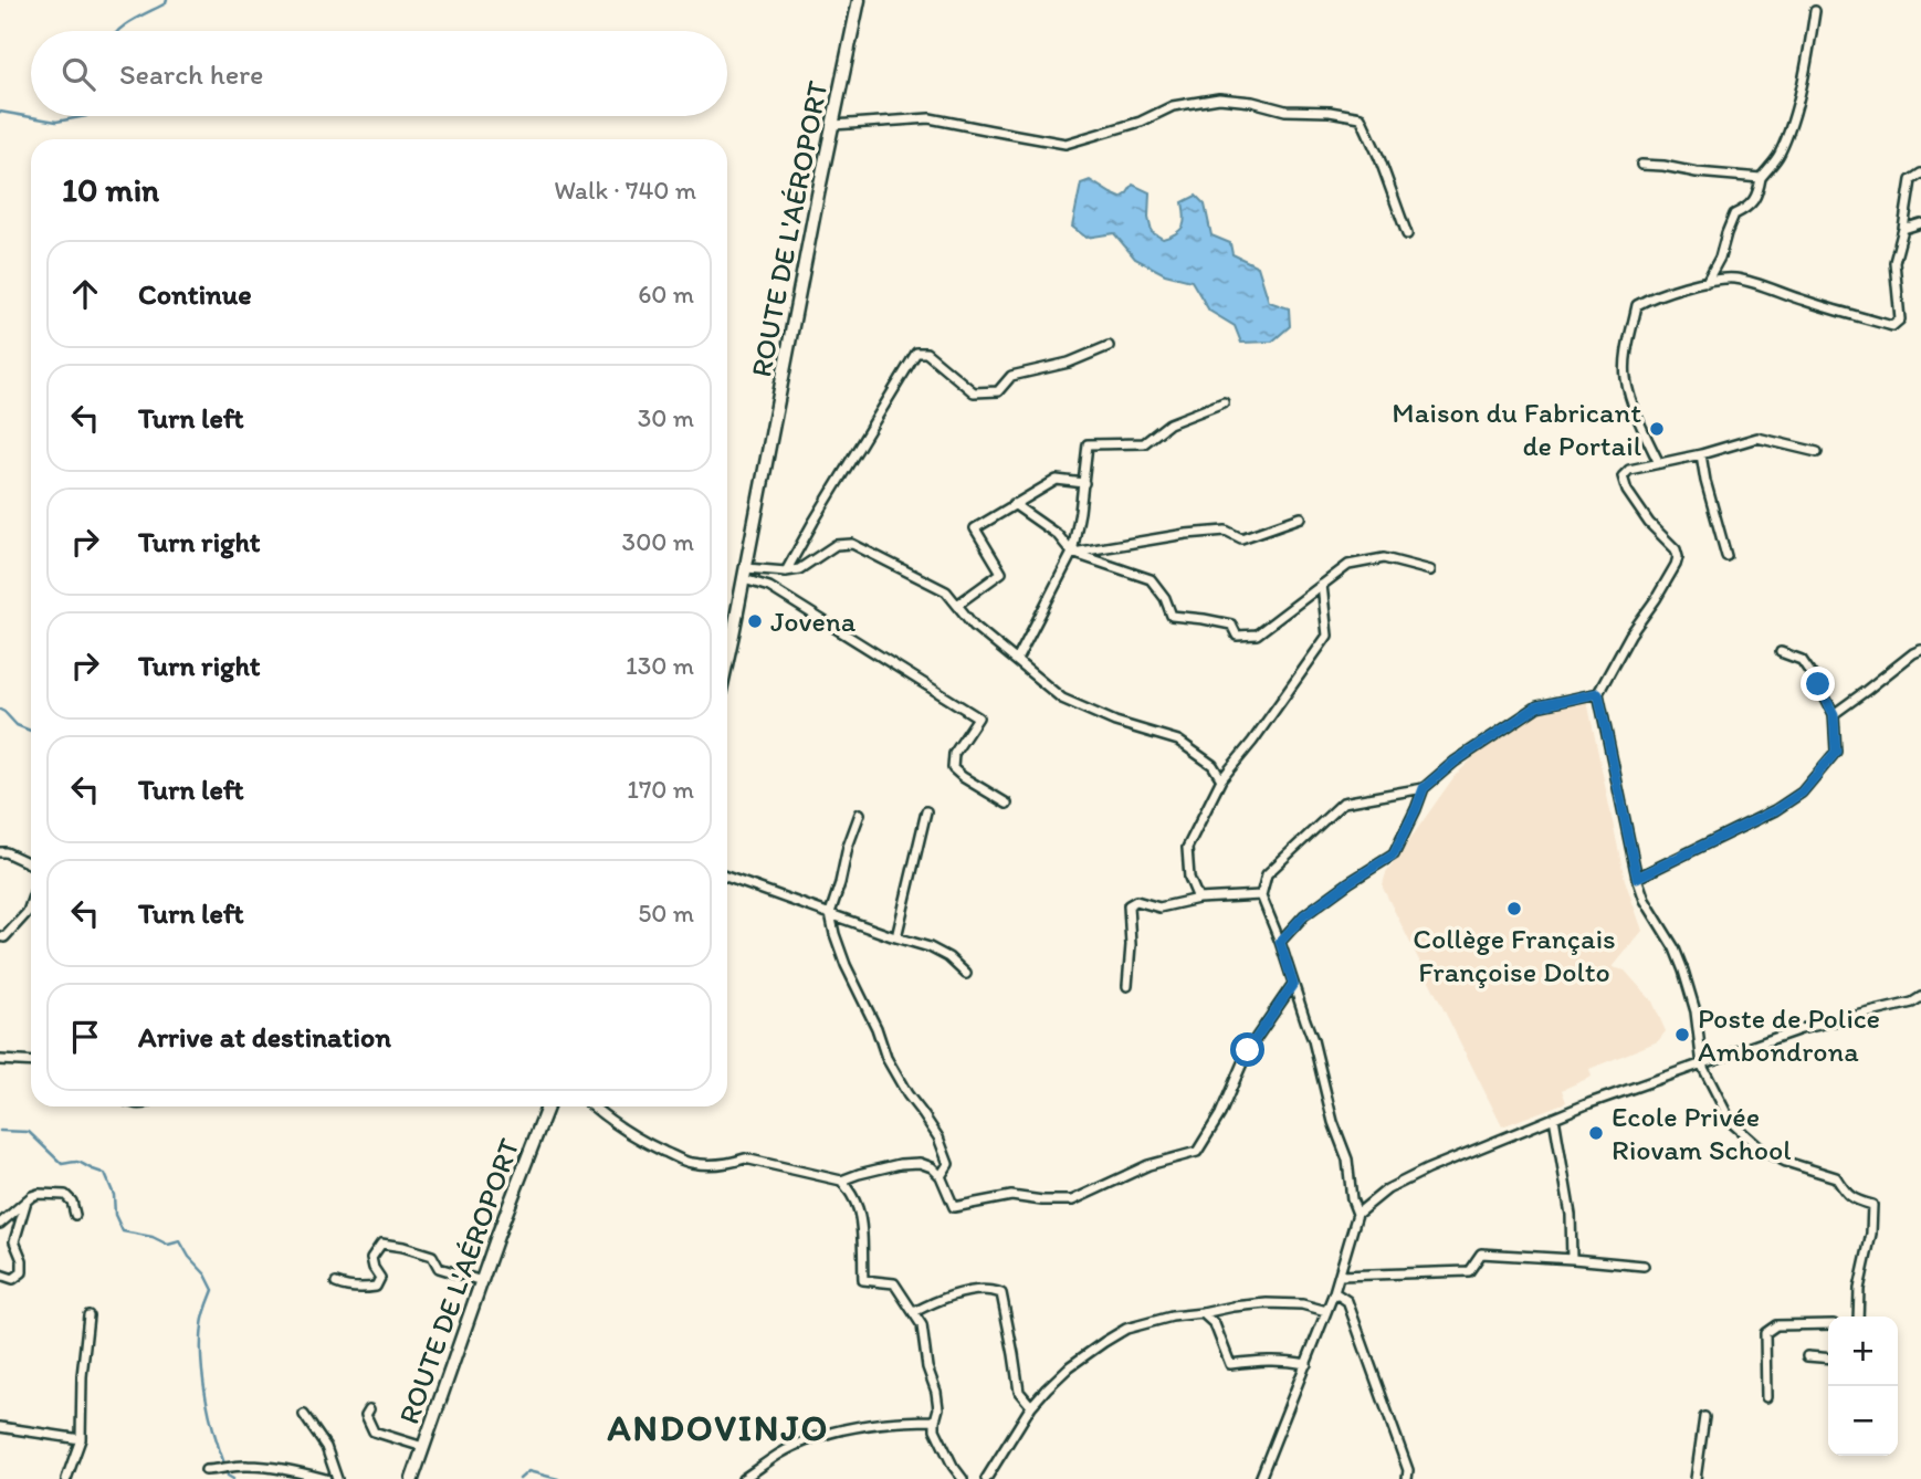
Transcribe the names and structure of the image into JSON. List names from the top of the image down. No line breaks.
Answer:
{"streets":{"main road":["ROUTE DE L'AÉROPORT"]},"districts":["ANDOVINJO"],"places":["Maison du Fabricant de Portail","Jovena","Collège Français Françoise Dolto","Poste de Police Ambondrona","Ecole Privée Riovam School"],"page":{"search":"Search here","heading":["10 min","Walk · 740 m"],"list":[["Continue","60 m"],["Turn left","30 m"],["Turn right","300 m"],["Turn right","130 m"],["Turn left","170 m"],["Turn left","50 m"],"Arrive at destination"],"map_buttons":["+","−"]}}
